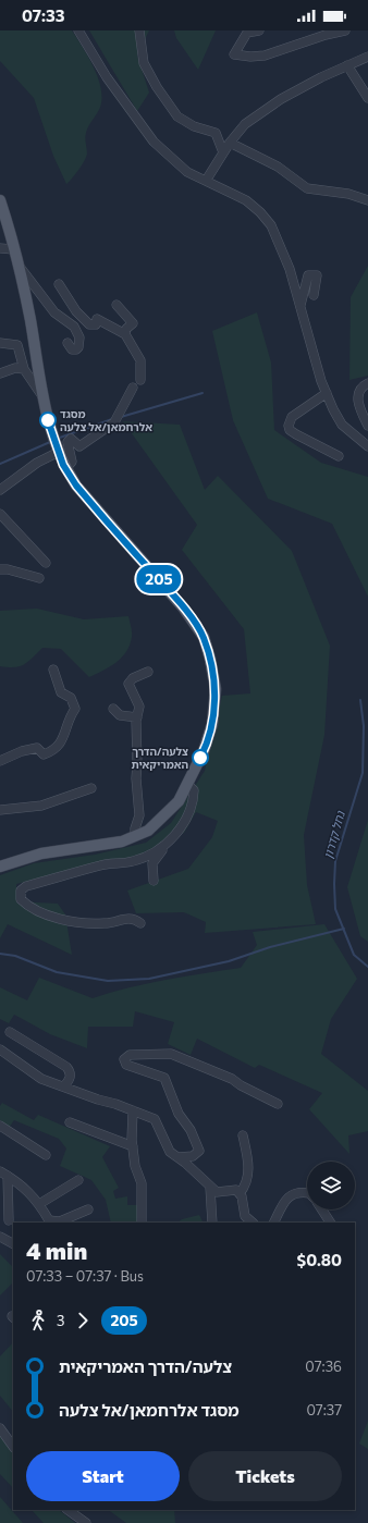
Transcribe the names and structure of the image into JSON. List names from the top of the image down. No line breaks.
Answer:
{"water":["נחל קדרון"],"places":["מסגד אלרחמאן/אל צלעה","צלעה/הדרך האמריקאית"],"lines":["bus line 205"],"page":{"status":"07:33","on_map":"205","heading":["4 min","07:33 – 07:37 · Bus","$0.80"],"legs":["3","205"],"list":[{"name":"צלעה/הדרך האמריקאית","value":"07:36"},{"name":"מסגד אלרחמאן/אל צלעה","value":"07:37"}],"buttons":["Start","Tickets"]}}
